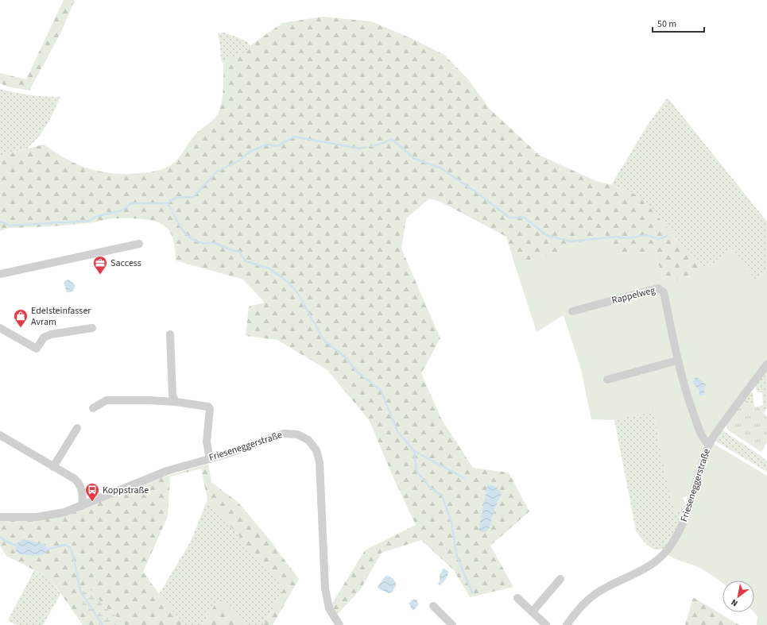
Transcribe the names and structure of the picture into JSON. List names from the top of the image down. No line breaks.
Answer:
{"streets":{"street":["Rappelweg","Frieseneggerstraße"]},"crossings":[["Rappelweg","Frieseneggerstraße"]],"places":{"office":["Saccess"],"shop":["Edelsteinfasser Avram"],"bus stop":["Koppstraße"]},"scale_bar":"50 m","north":"bottom left"}
